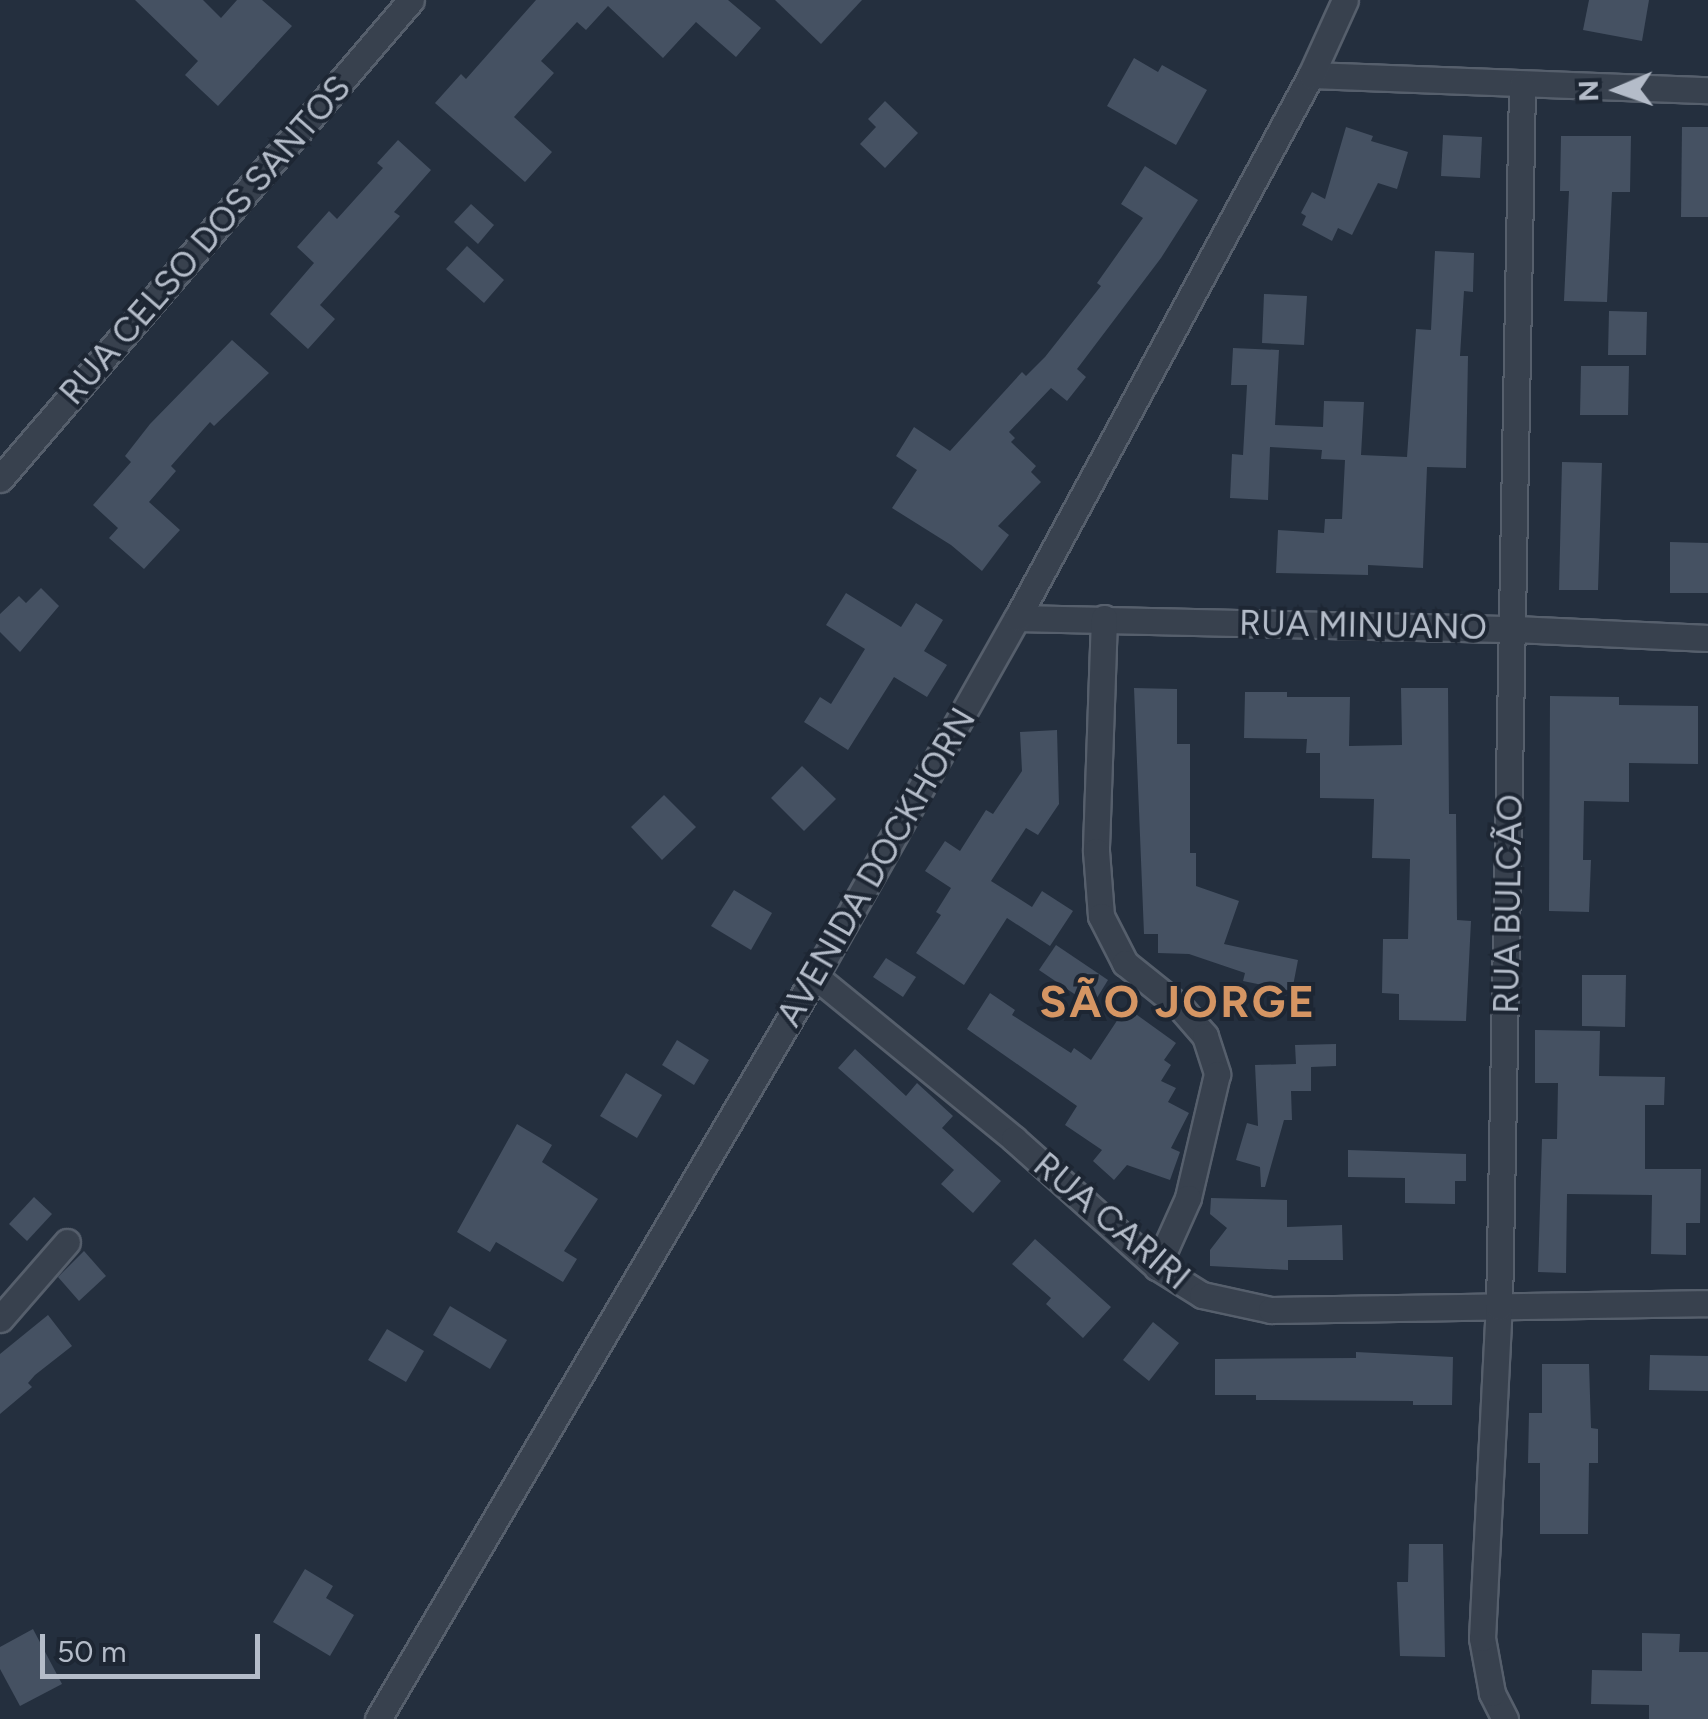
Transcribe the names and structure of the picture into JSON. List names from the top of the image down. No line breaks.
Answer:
{"streets":{"street":["RUA CELSO DOS SANTOS","RUA MINUANO","AVENIDA DOCKHORN","RUA BULCÃO","RUA CARIRI"]},"crossings":[["RUA MINUANO","AVENIDA DOCKHORN"],["RUA MINUANO","RUA BULCÃO"],["AVENIDA DOCKHORN","RUA CARIRI"],["RUA BULCÃO","RUA CARIRI"]],"districts":["SÃO JORGE"],"scale_bar":"50 m","north":"left"}
